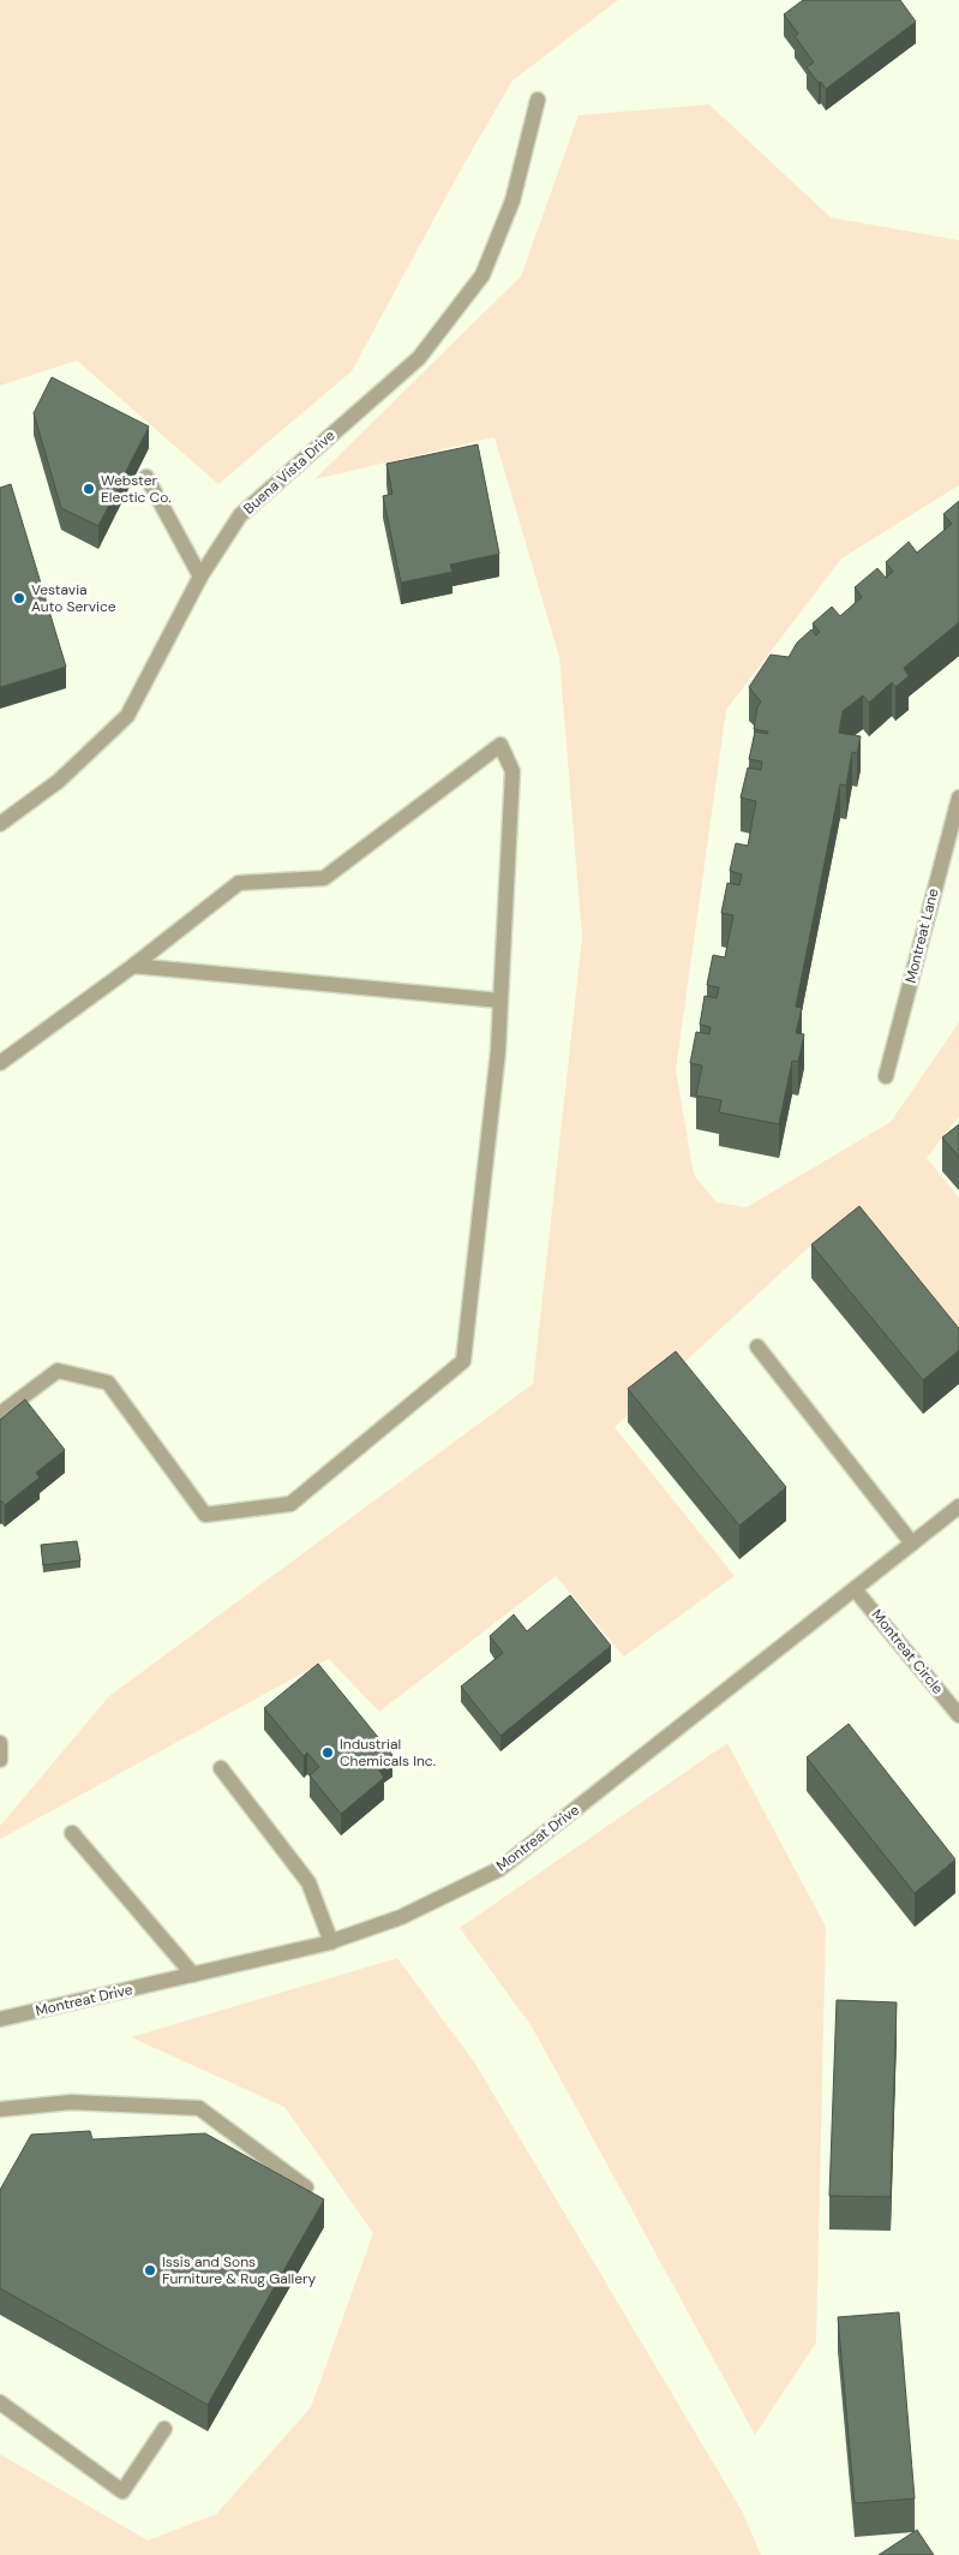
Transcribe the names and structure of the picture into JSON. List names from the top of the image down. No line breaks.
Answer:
{"streets":{"street":["Buena Vista Drive","Montreat Lane","Montreat Circle","Montreat Drive"]},"crossings":[["Montreat Circle","Montreat Drive"]],"places":["Webster Electic Co.","Vestavia Auto Service","Industrial Chemicals Inc.","Issis and Sons Furniture & Rug Gallery"]}
